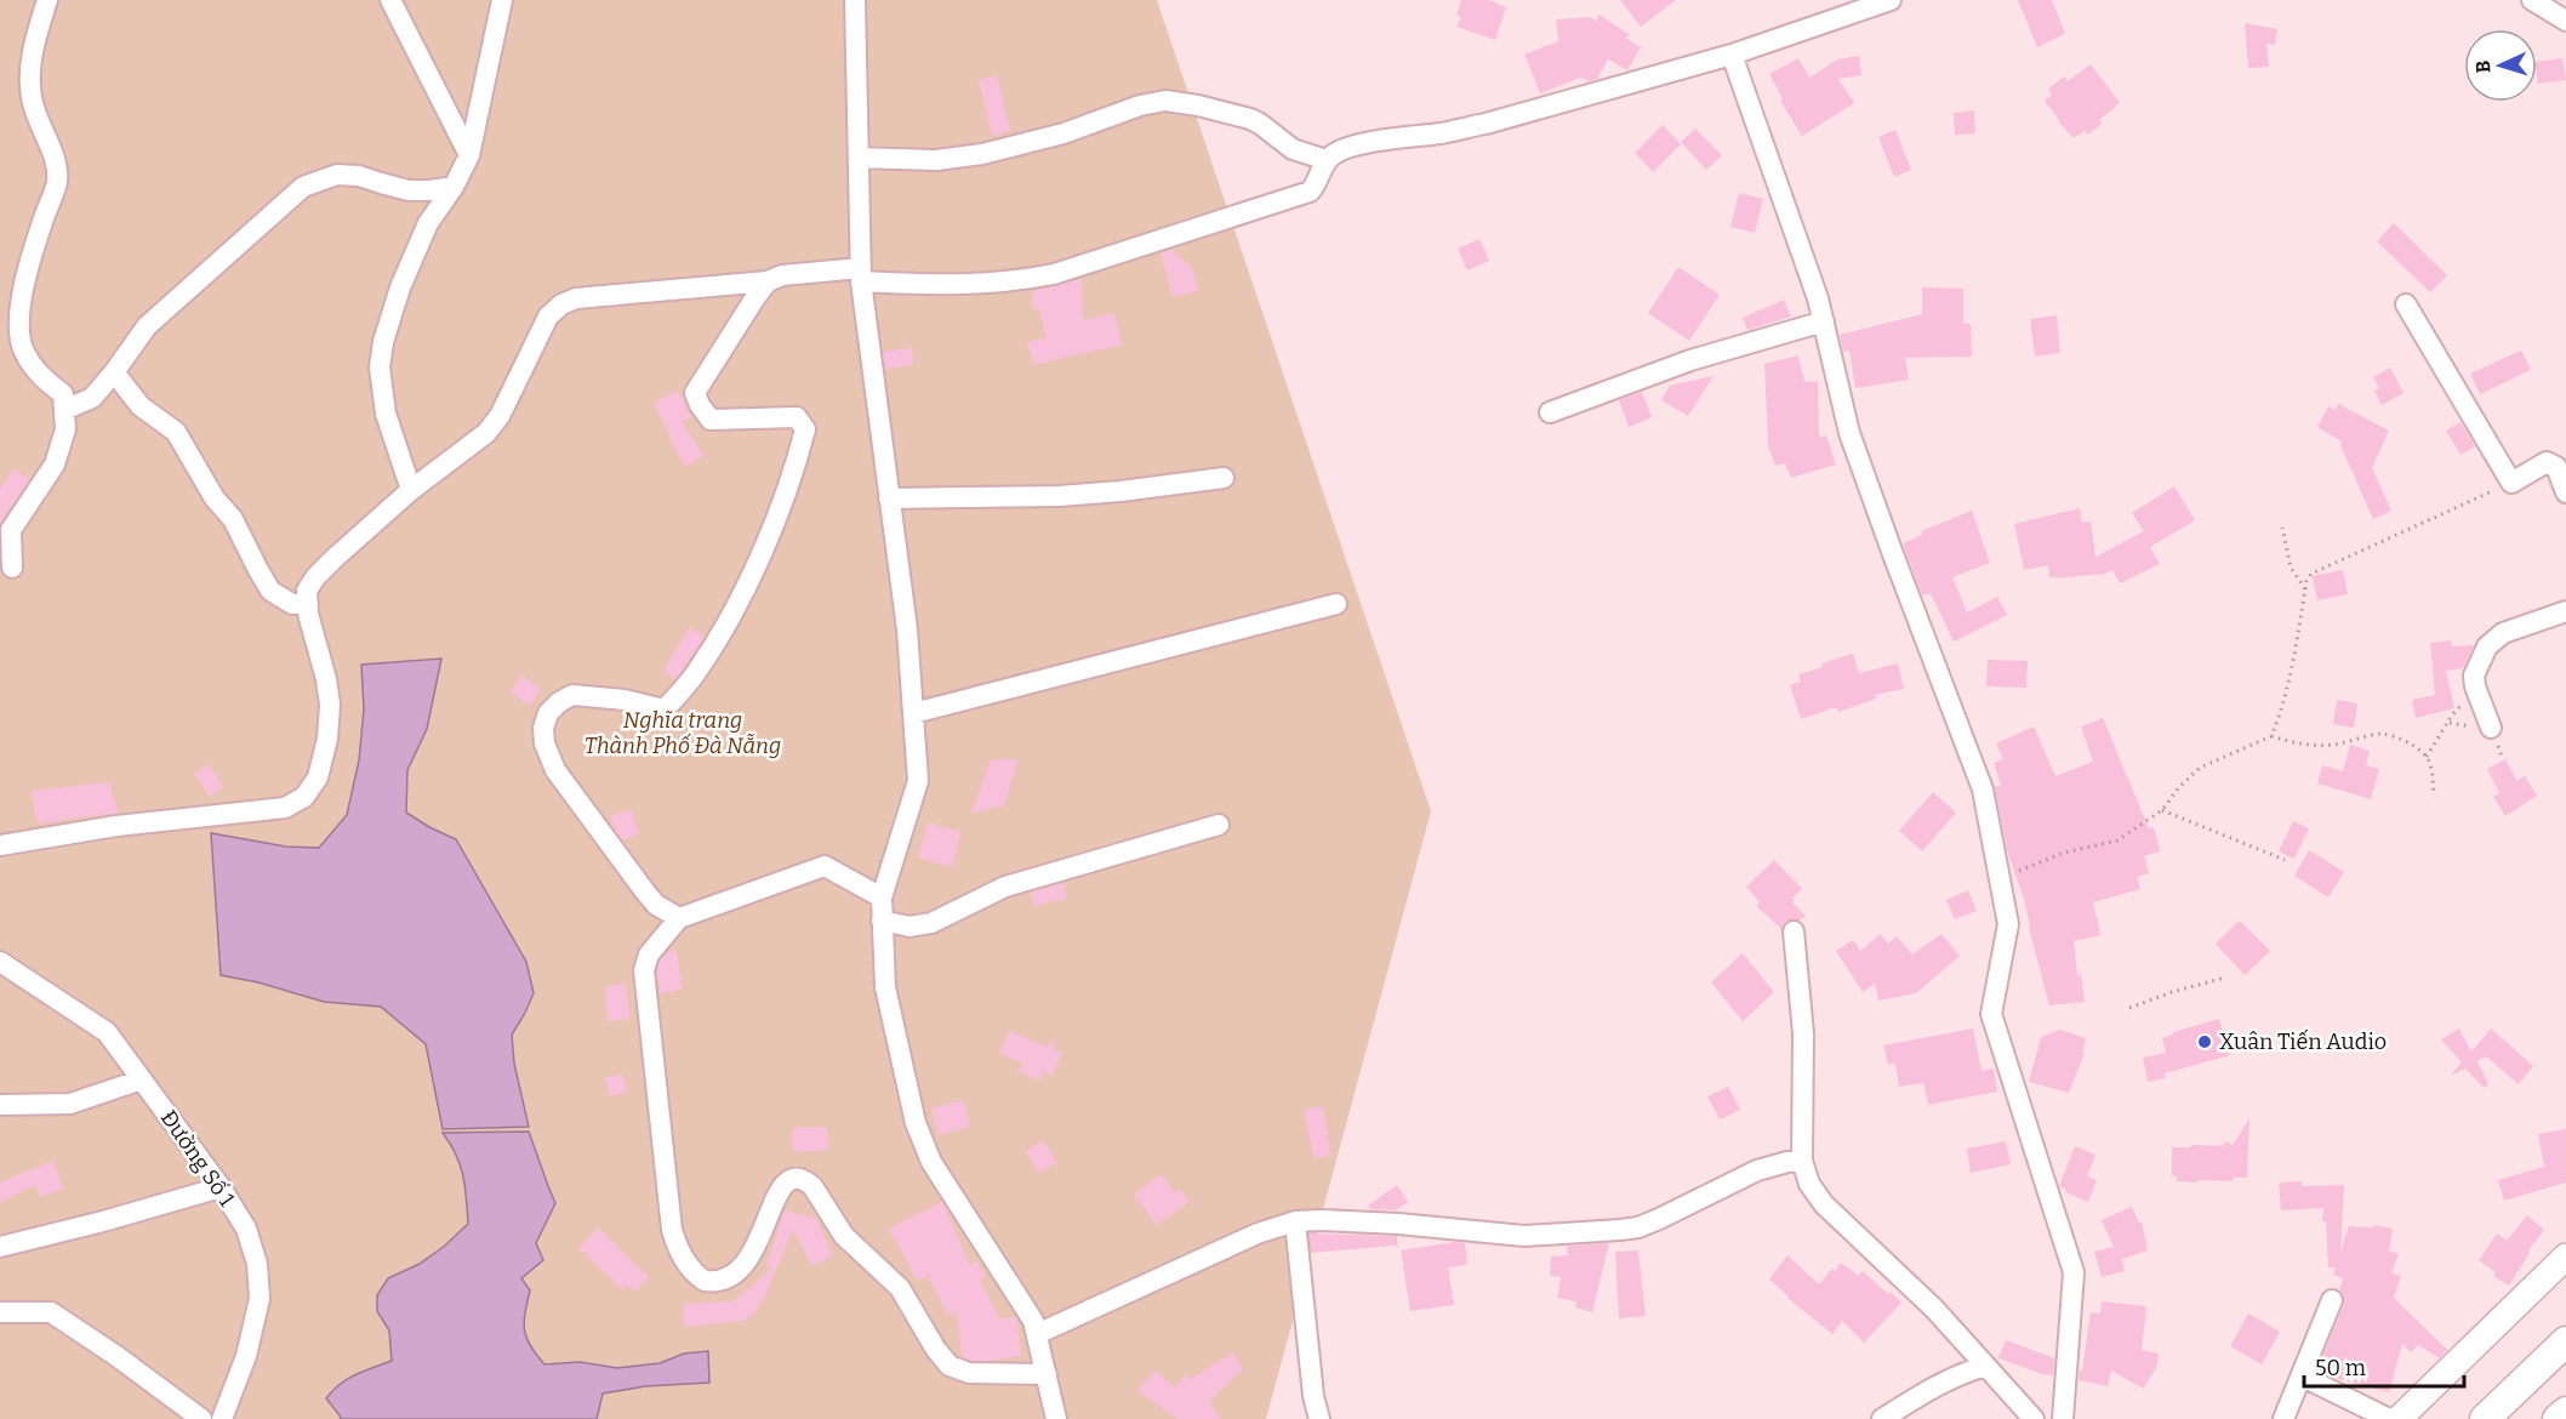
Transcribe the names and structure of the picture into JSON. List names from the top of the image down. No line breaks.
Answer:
{"streets":{"street":["Đường Số 1"]},"parks":["Nghĩa trang Thành Phố Đà Nẵng"],"places":["Xuân Tiến Audio"],"scale_bar":"50 m","north":"left"}
